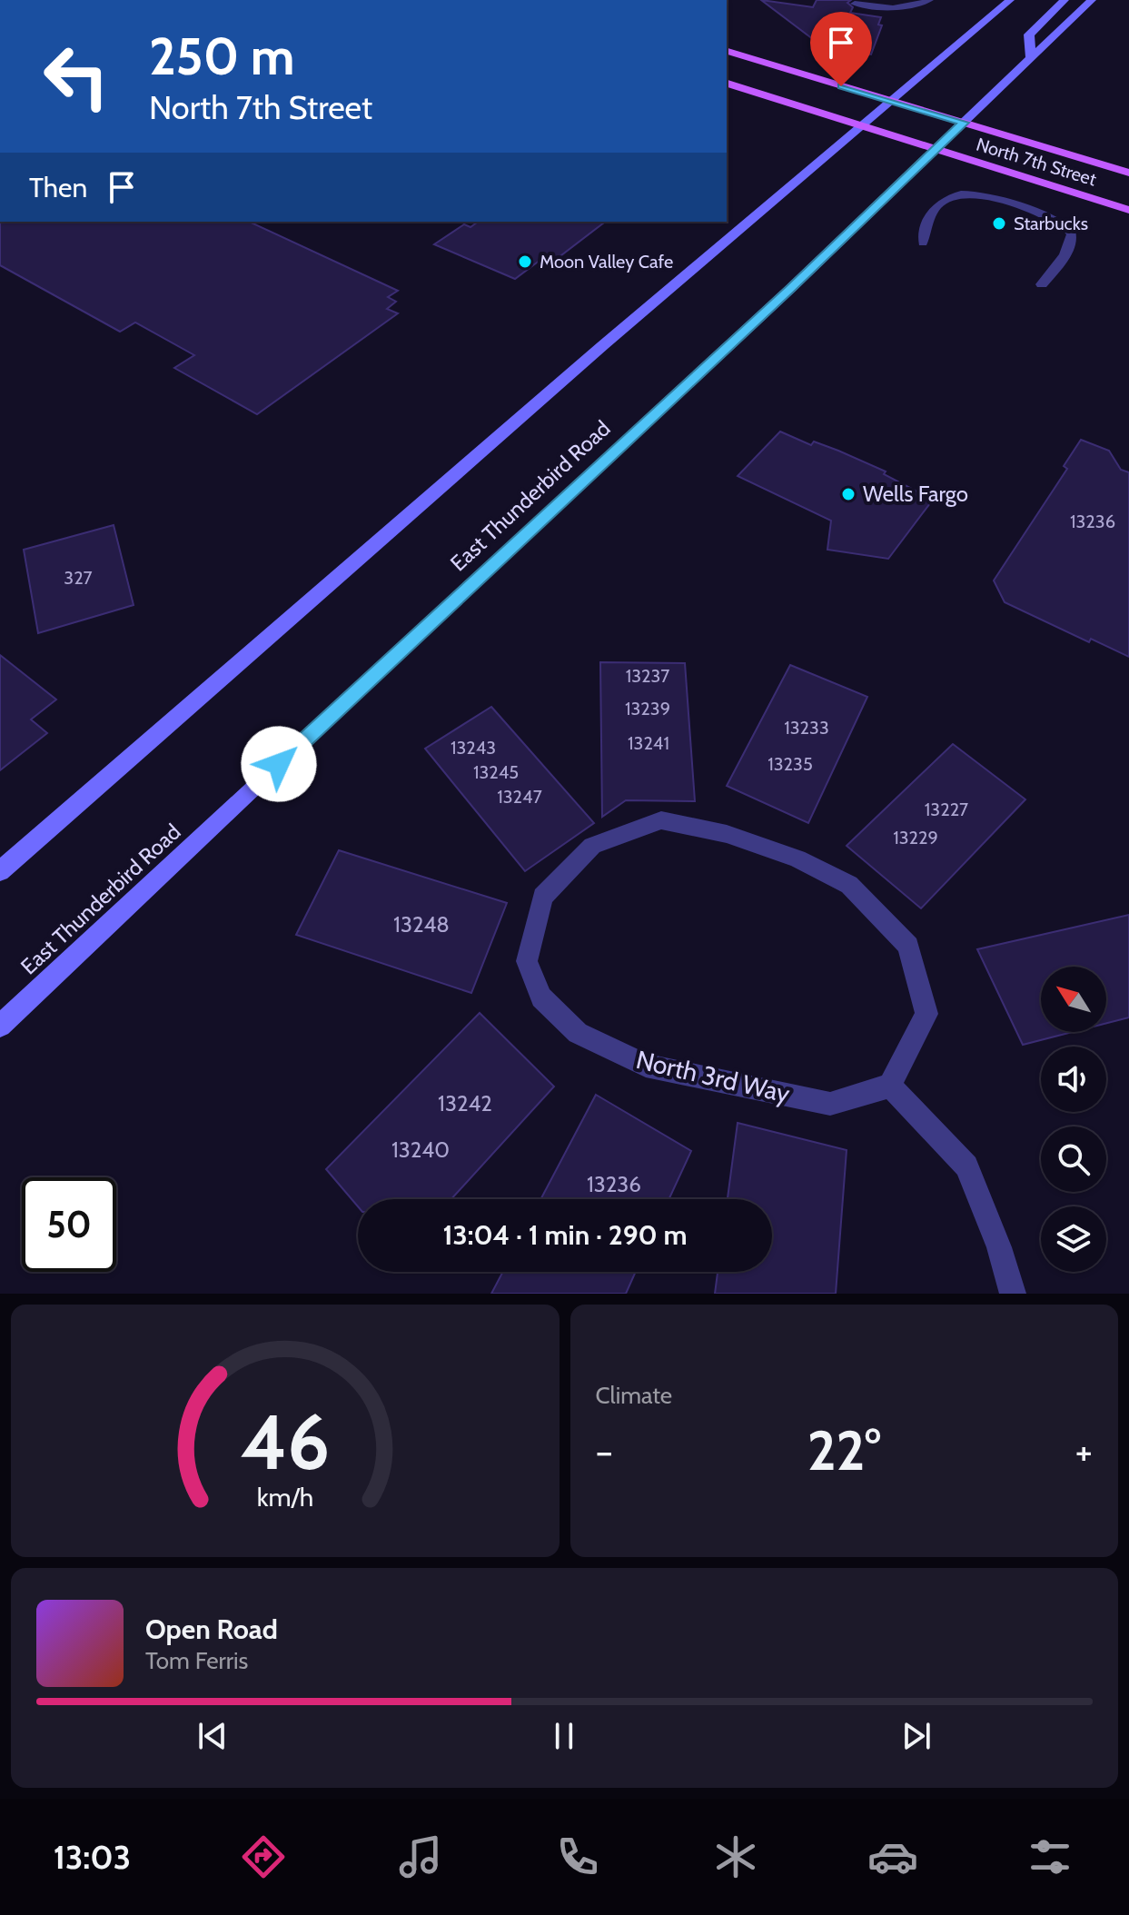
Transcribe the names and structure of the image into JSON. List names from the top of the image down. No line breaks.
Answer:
{"streets":{"main road":["North 7th Street","East Thunderbird Road"],"street":["North 3rd Way"]},"crossings":[["North 7th Street","East Thunderbird Road"]],"places":["Starbucks","Moon Valley Cafe","Wells Fargo"],"house_numbers":["13236","327","13237","13239","13233","13241","13243","13235","13245","13247","13227","13229","13248","13242","13240","13236"],"north":"top left","page":{"turn":["250 m","North 7th Street"],"then":"Then","limit":"50","trip":"13:04 · 1 min · 290 m","tile":"Climate","heat":["−","22°","+"],"song":["Open Road","Tom Ferris"],"tabs":"13:03","gauge":["46","km/h"]}}
